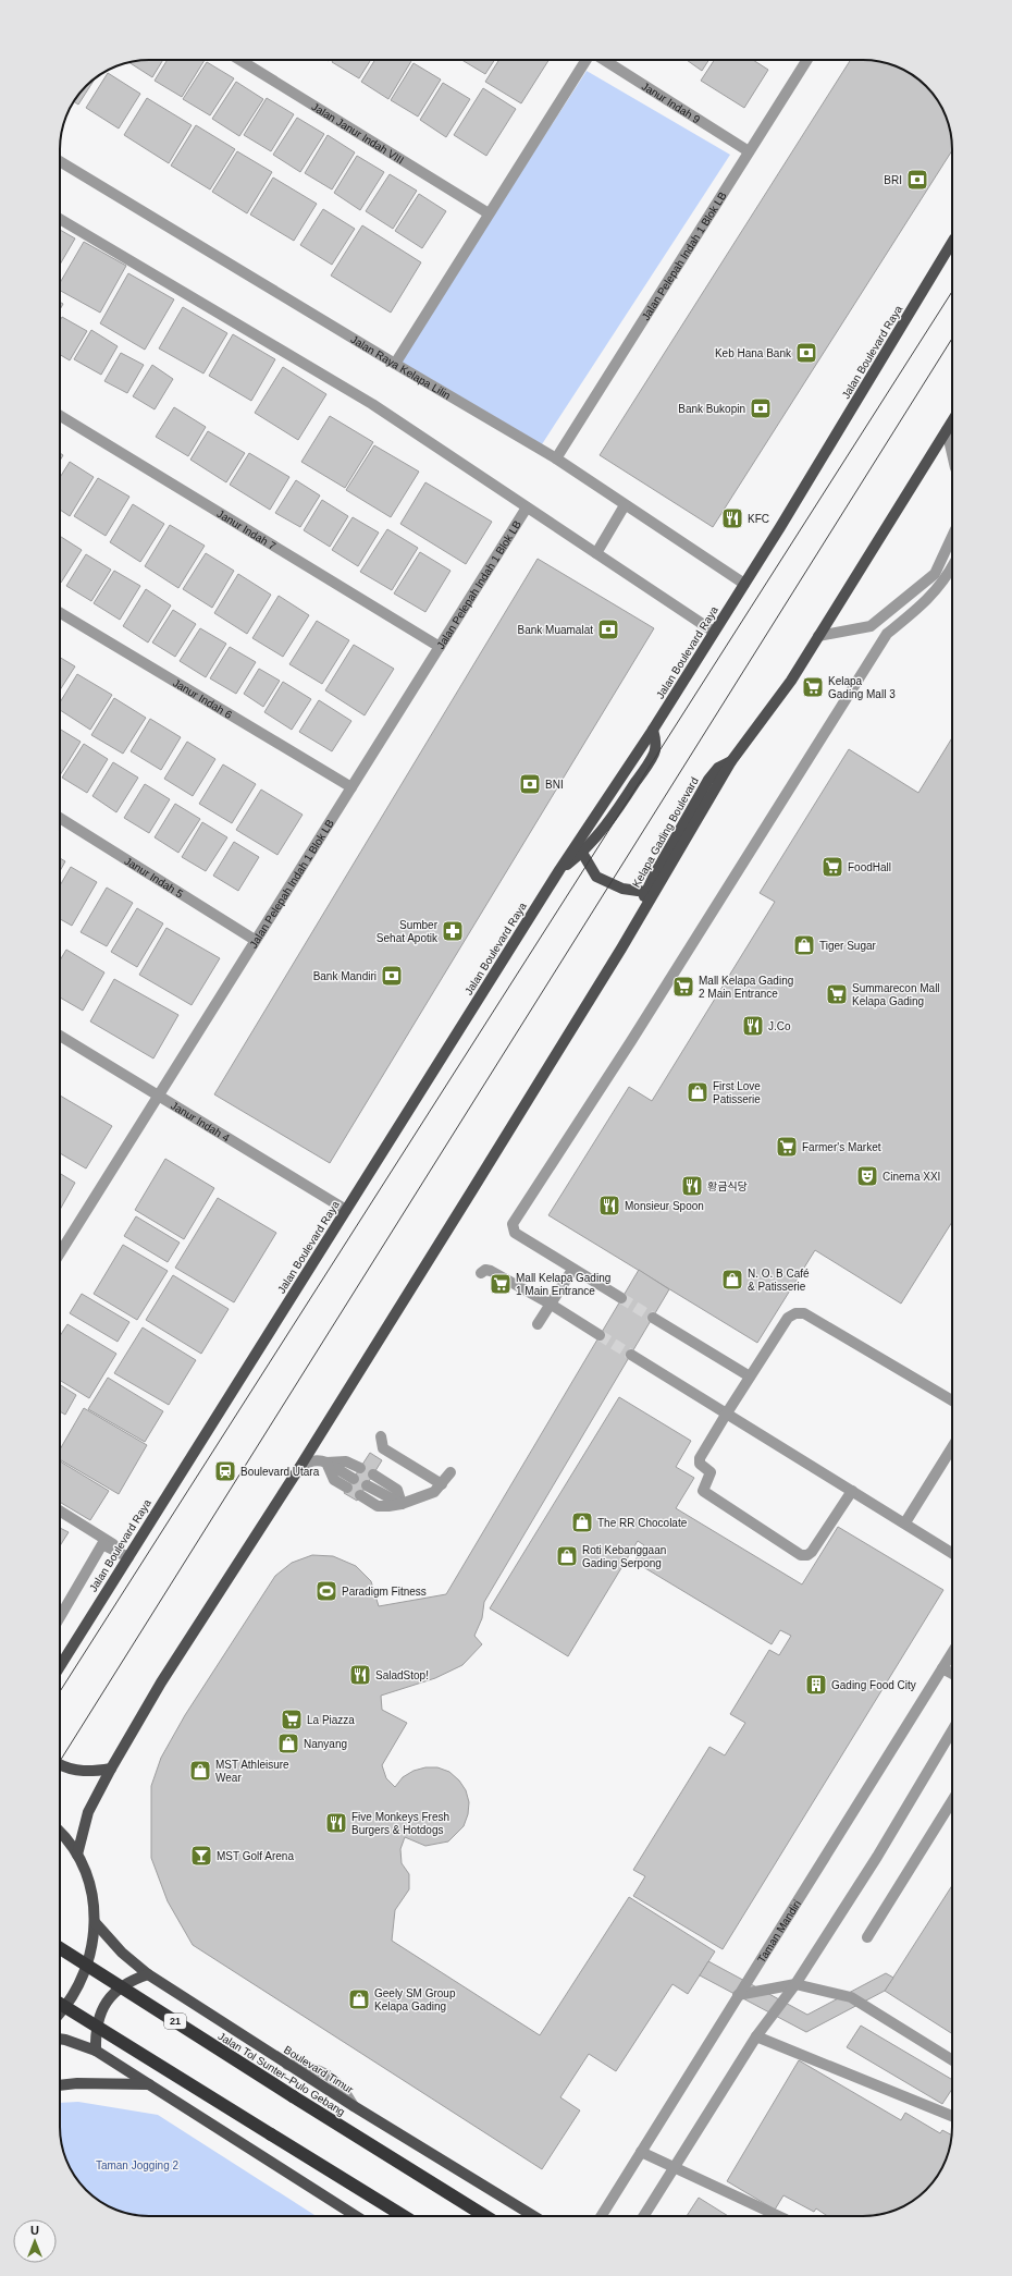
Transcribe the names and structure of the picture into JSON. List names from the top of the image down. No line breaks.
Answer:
{"streets":{"highway":["21","Jalan Tol Sunter–Pulo Gebang"],"main road":["Jalan Boulevard Raya","Kelapa Gading Boulevard","Boulevard Timur"],"street":["Janur Indah 9","Jalan Janur Indah VIII","Jalan Pelepah Indah 1 Blok LB","Jalan Raya Kelapa Lilin","Janur Indah 7","Janur Indah 6","Janur Indah 5","Janur Indah 4","Taman Mandiri"]},"crossings":[["Janur Indah 9","Jalan Pelepah Indah 1 Blok LB"],["Jalan Pelepah Indah 1 Blok LB","Jalan Raya Kelapa Lilin"],["Jalan Pelepah Indah 1 Blok LB","Janur Indah 7"],["Jalan Pelepah Indah 1 Blok LB","Janur Indah 6"],["Jalan Pelepah Indah 1 Blok LB","Janur Indah 5"],["Jalan Pelepah Indah 1 Blok LB","Janur Indah 4"],["Jalan Boulevard Raya","Jalan Raya Kelapa Lilin"],["Jalan Boulevard Raya","Janur Indah 4"]],"parks":["Taman Jogging 2"],"places":{"bank":["BRI","Keb Hana Bank","Bank Bukopin","Bank Muamalat","BNI","Bank Mandiri"],"restaurant":["KFC","J.Co","황금식당","Monsieur Spoon","SaladStop!","Five Monkeys Fresh Burgers & Hotdogs"],"supermarket":["Kelapa Gading Mall 3","FoodHall","Mall Kelapa Gading 2 Main Entrance","Summarecon Mall Kelapa Gading","Farmer's Market","Mall Kelapa Gading 1 Main Entrance","La Piazza"],"pharmacy":["Sumber Sehat Apotik"],"shop":["Tiger Sugar","First Love Patisserie","N. O. B Café & Patisserie","The RR Chocolate","Roti Kebanggaan Gading Serpong","Nanyang","MST Athleisure Wear","Geely SM Group Kelapa Gading"],"theatre":["Cinema XXI"],"station":["Boulevard Utara"],"sports":["Paradigm Fitness"],"building":["Gading Food City"],"bar":["MST Golf Arena"]},"north":"top"}
